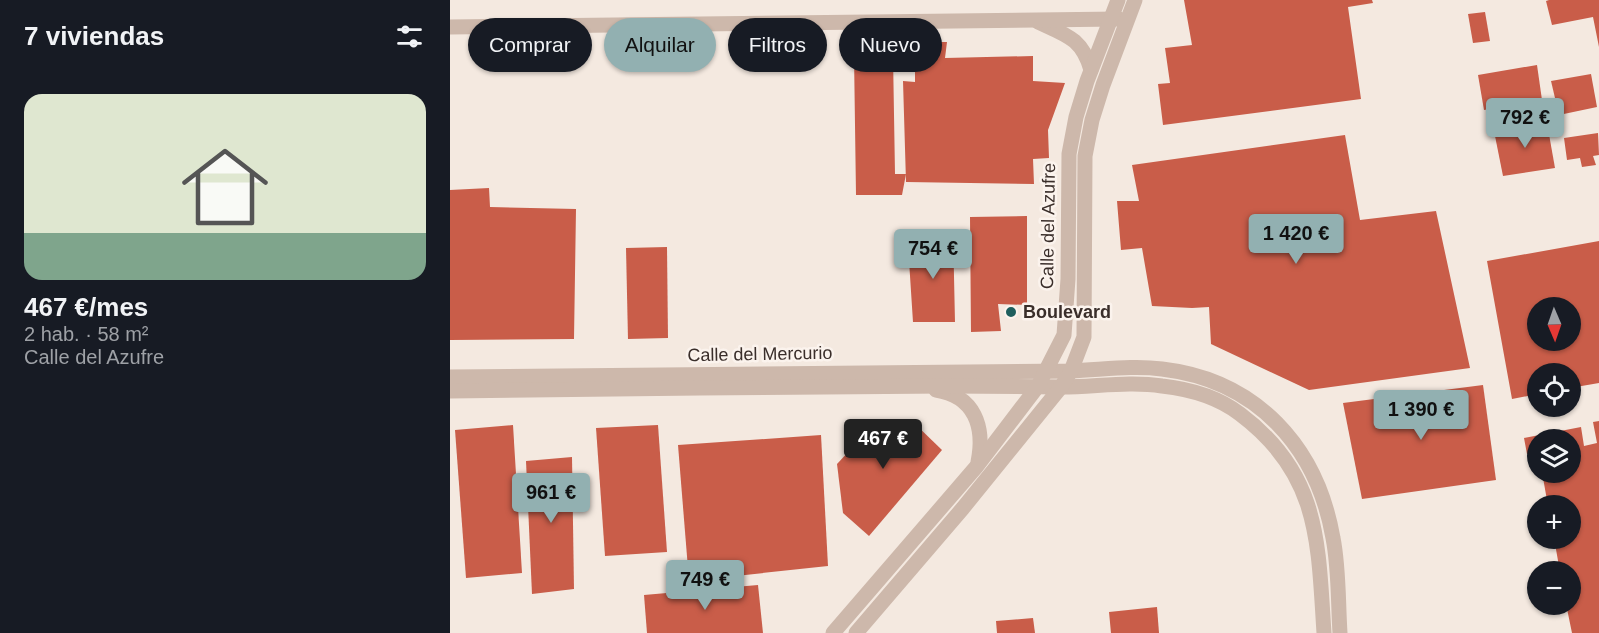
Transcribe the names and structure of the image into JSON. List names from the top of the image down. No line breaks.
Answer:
{"streets":{"street":["Calle del Azufre","Calle del Mercurio"]},"crossings":[["Calle del Azufre","Calle del Mercurio"]],"places":["Boulevard"],"north":"bottom","page":{"heading":"7 viviendas","chip":["Comprar","Alquilar","Filtros","Nuevo"],"list":[{"name":"467 €/mes","note":"2 hab. · 58 m² · Calle del Azufre"}],"price":["792 €","1 420 €","754 €","1 390 €","467 €","961 €","749 €"],"map_buttons":["+","−"]}}
